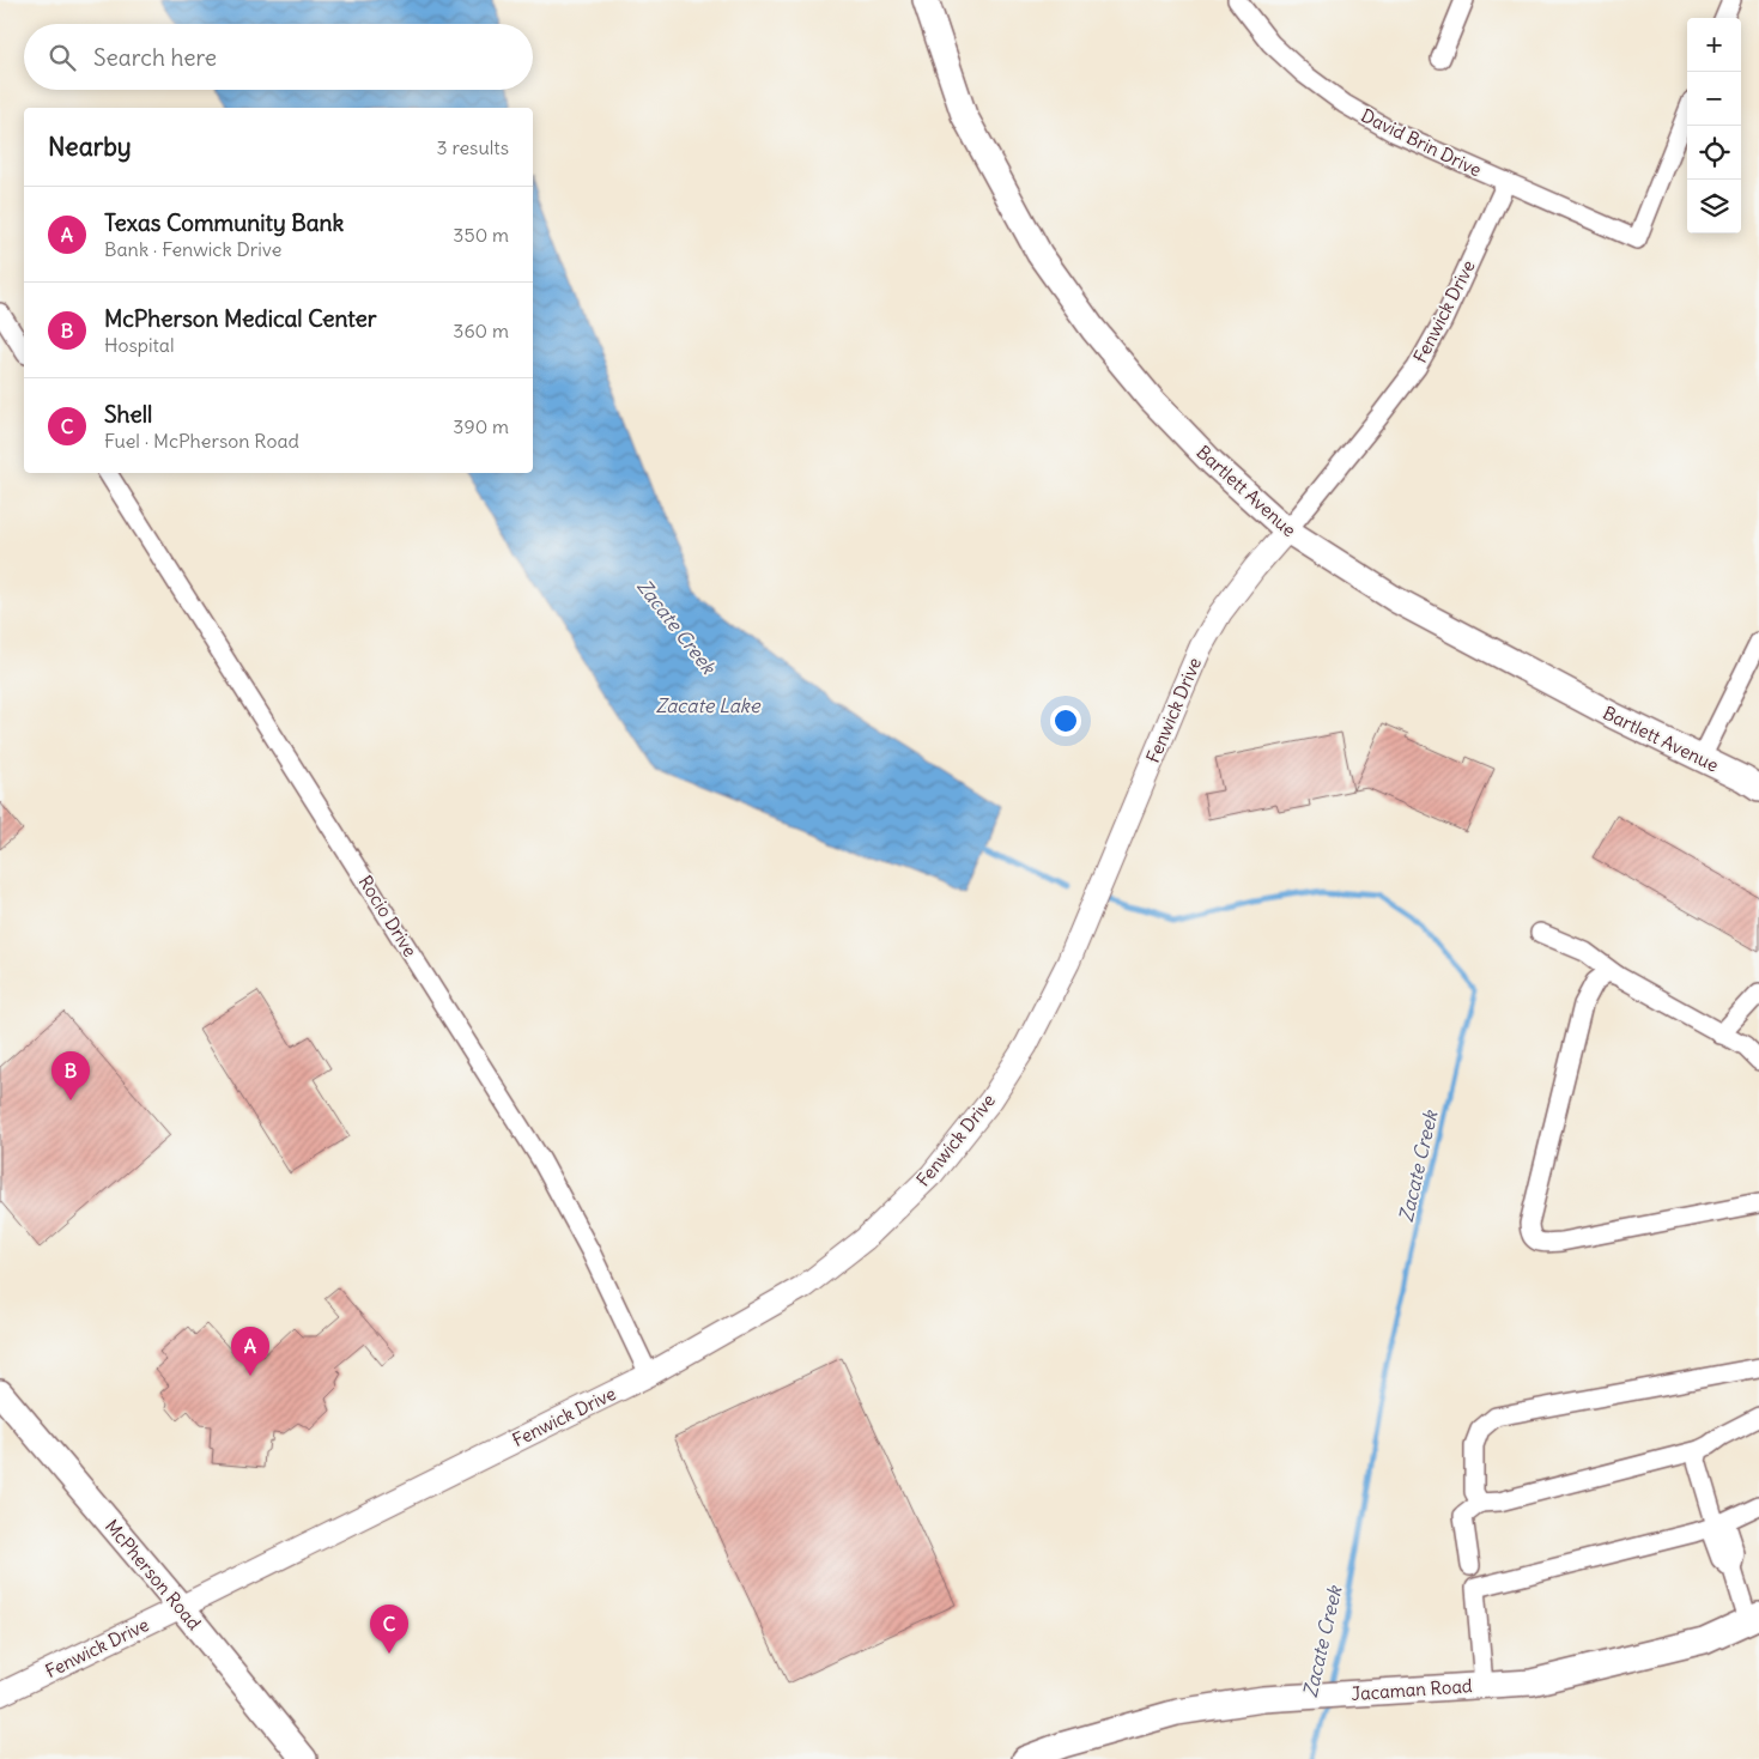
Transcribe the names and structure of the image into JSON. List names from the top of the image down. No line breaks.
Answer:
{"streets":{"main road":["Bartlett Avenue","McPherson Road","Jacaman Road"],"street":["David Brin Drive","Fenwick Drive","Rocio Drive"]},"crossings":[["David Brin Drive","Fenwick Drive"],["Fenwick Drive","Bartlett Avenue"],["Fenwick Drive","Rocio Drive"],["Fenwick Drive","McPherson Road"]],"water":["Zacate Creek","Zacate Lake"],"page":{"map_buttons":["+","−"],"search":"Search here","heading":["Nearby","3 results"],"list":[{"mark":"A","name":"Texas Community Bank","note":"Bank · Fenwick Drive","value":"350 m"},{"mark":"B","name":"McPherson Medical Center","note":"Hospital","value":"360 m"},{"mark":"C","name":"Shell","note":"Fuel · McPherson Road","value":"390 m"}],"pins":["B","A","C"]}}
